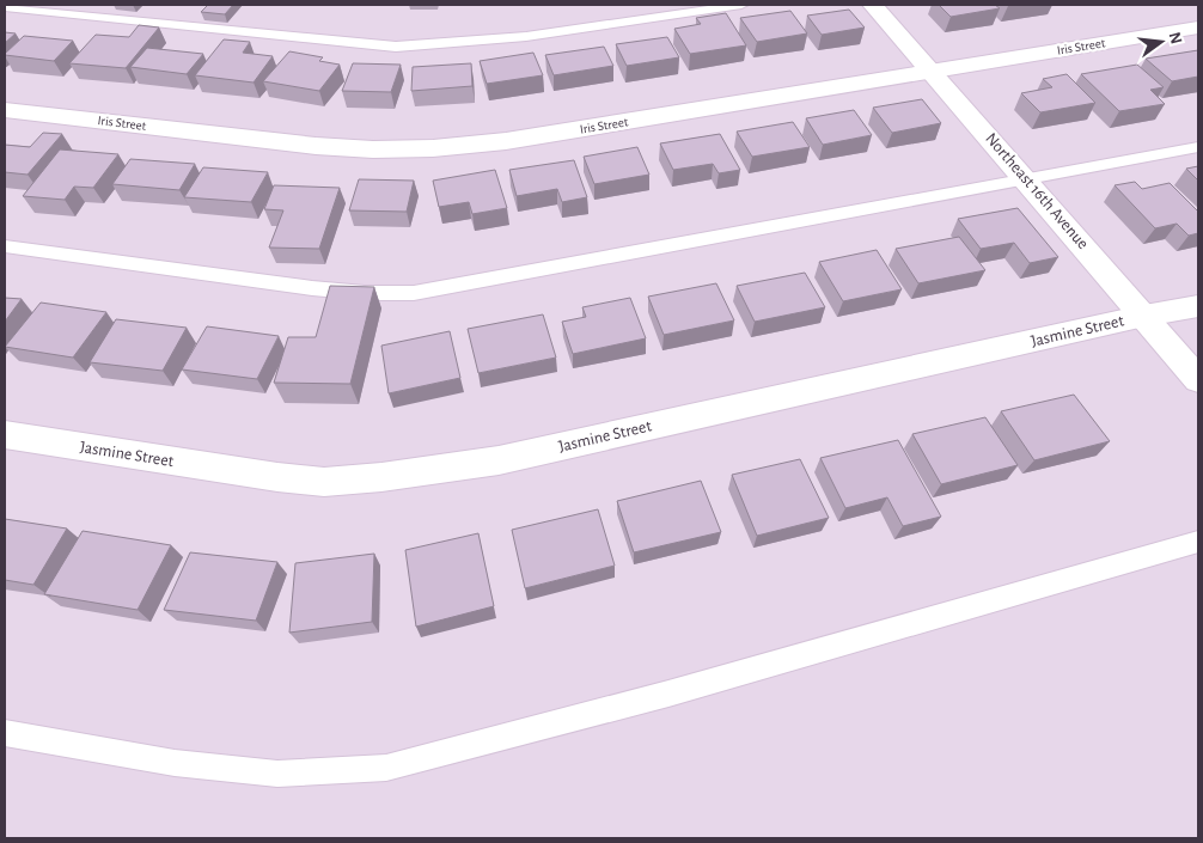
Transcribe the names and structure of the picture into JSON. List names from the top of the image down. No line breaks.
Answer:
{"streets":{"street":["Iris Street","Northeast 16th Avenue","Jasmine Street"]},"crossings":[["Iris Street","Northeast 16th Avenue"],["Northeast 16th Avenue","Jasmine Street"]],"north":"right"}
